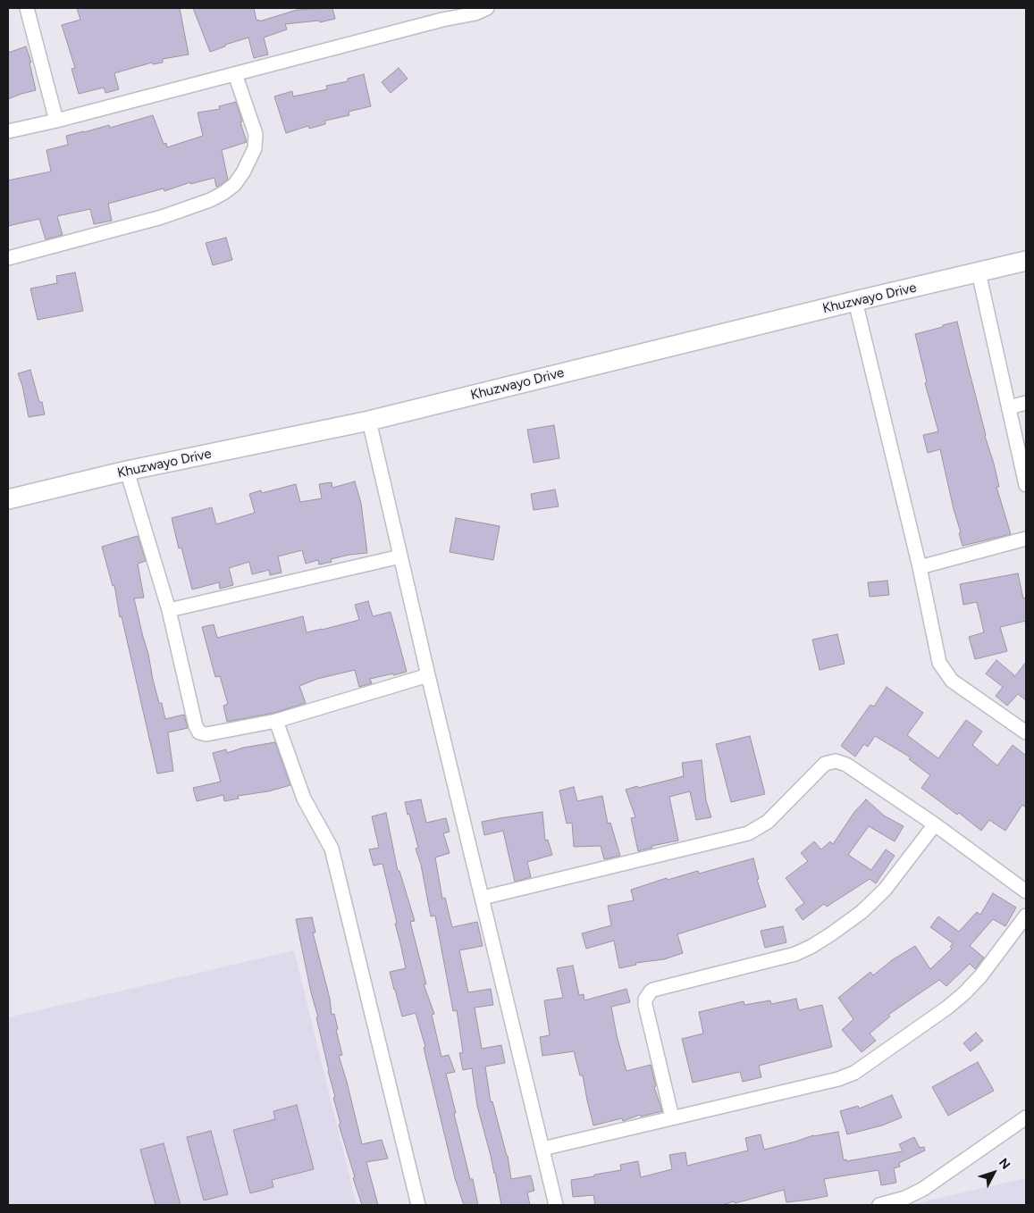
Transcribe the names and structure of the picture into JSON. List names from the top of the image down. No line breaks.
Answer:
{"streets":{"street":["Khuzwayo Drive"]},"north":"top right"}
